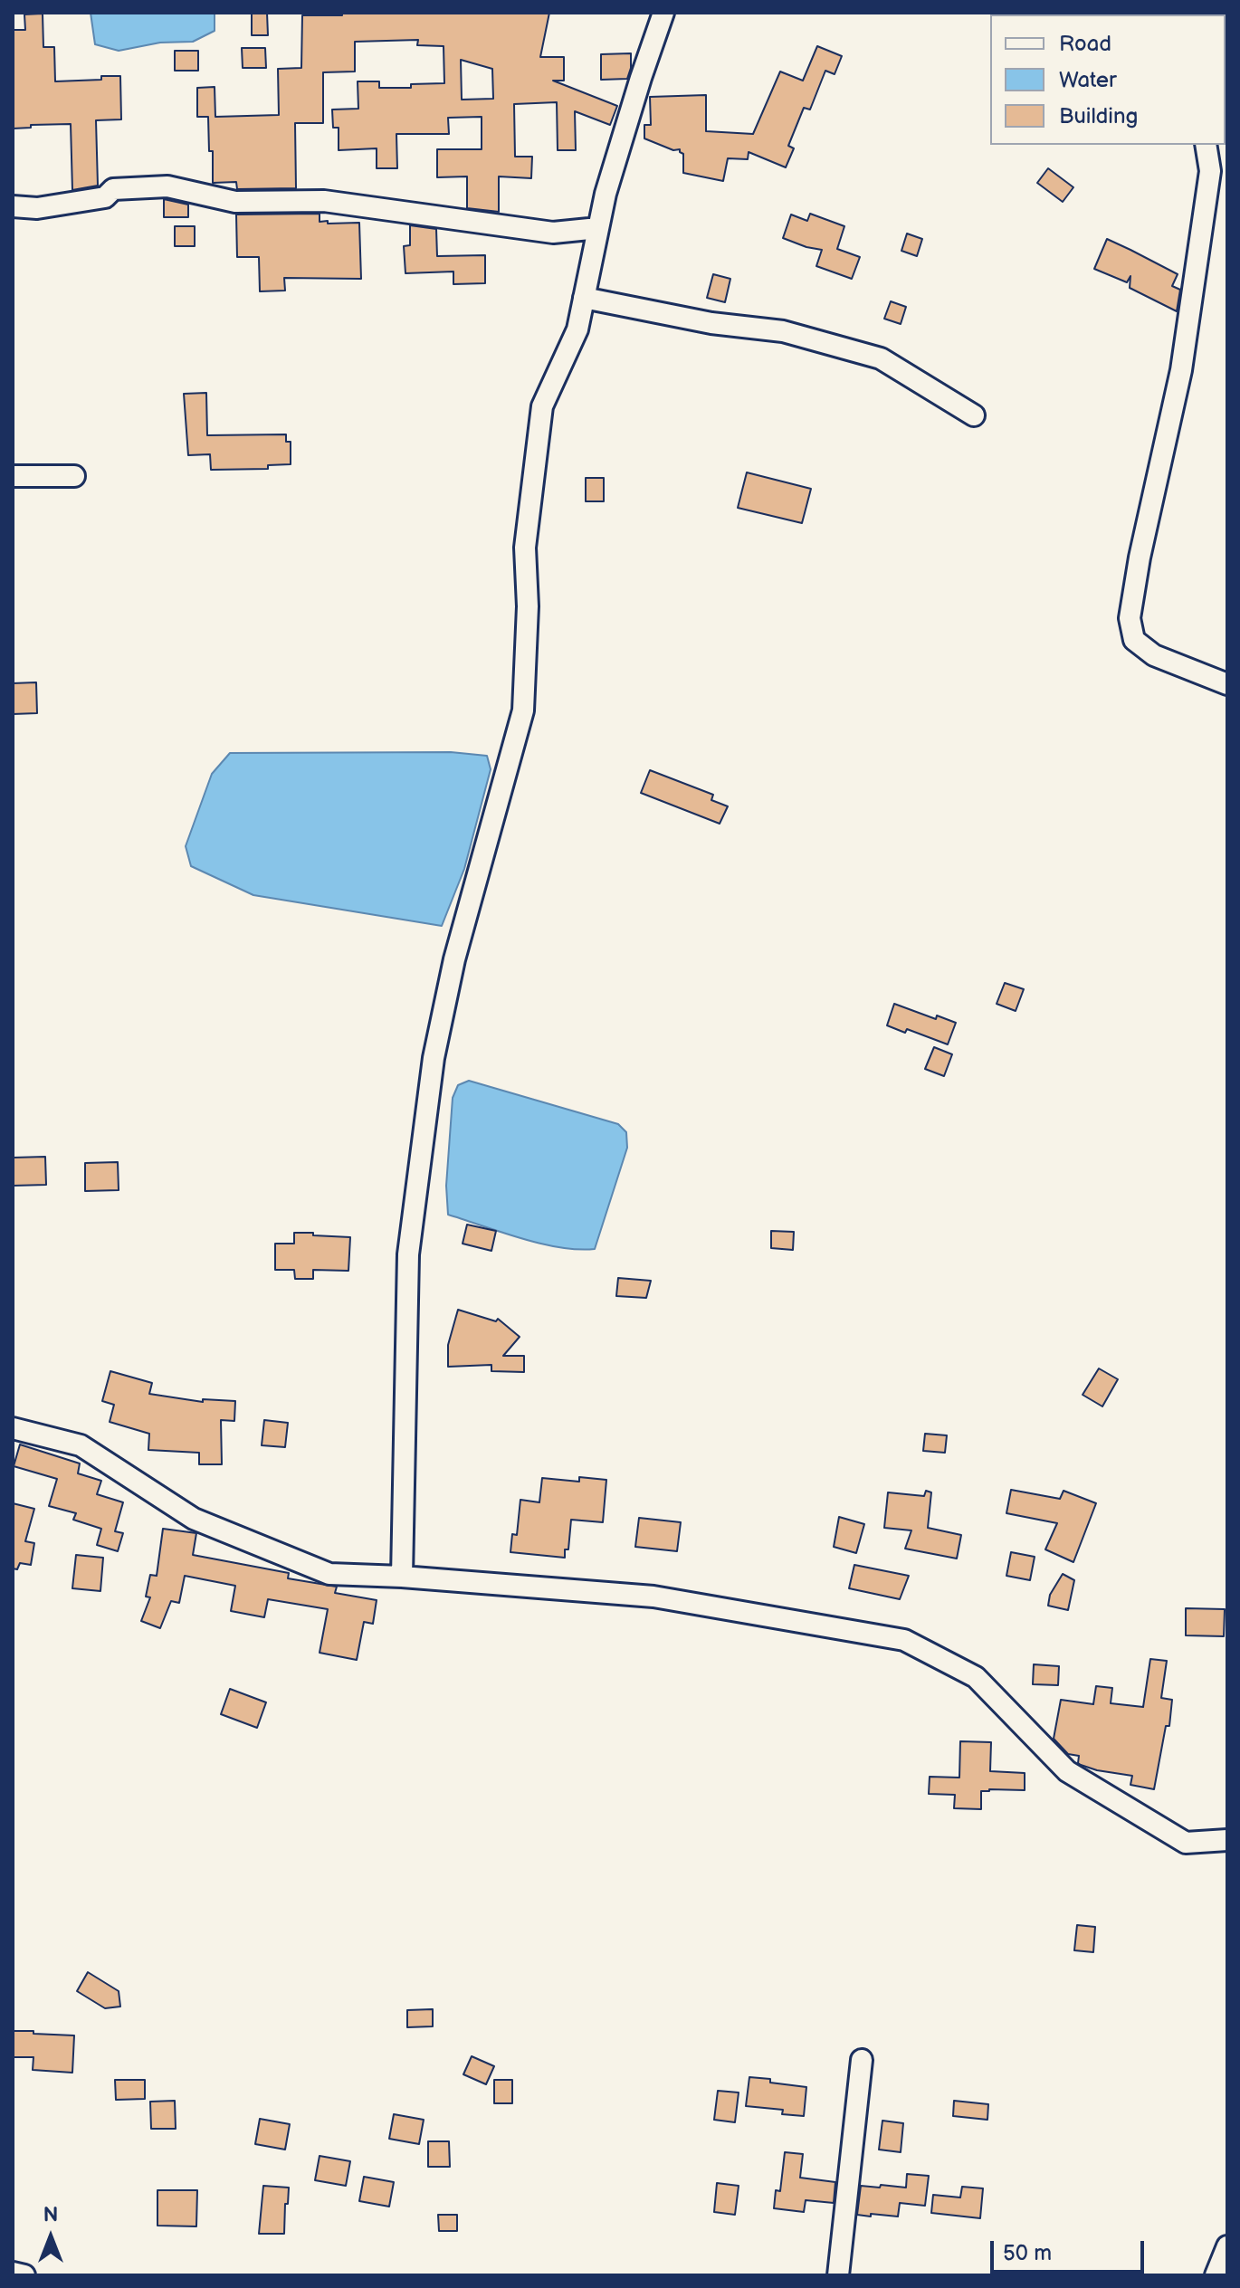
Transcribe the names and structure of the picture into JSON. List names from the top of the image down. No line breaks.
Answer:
{"legend":["Road","Water","Building"],"scale_bar":"50 m","north":"top"}
